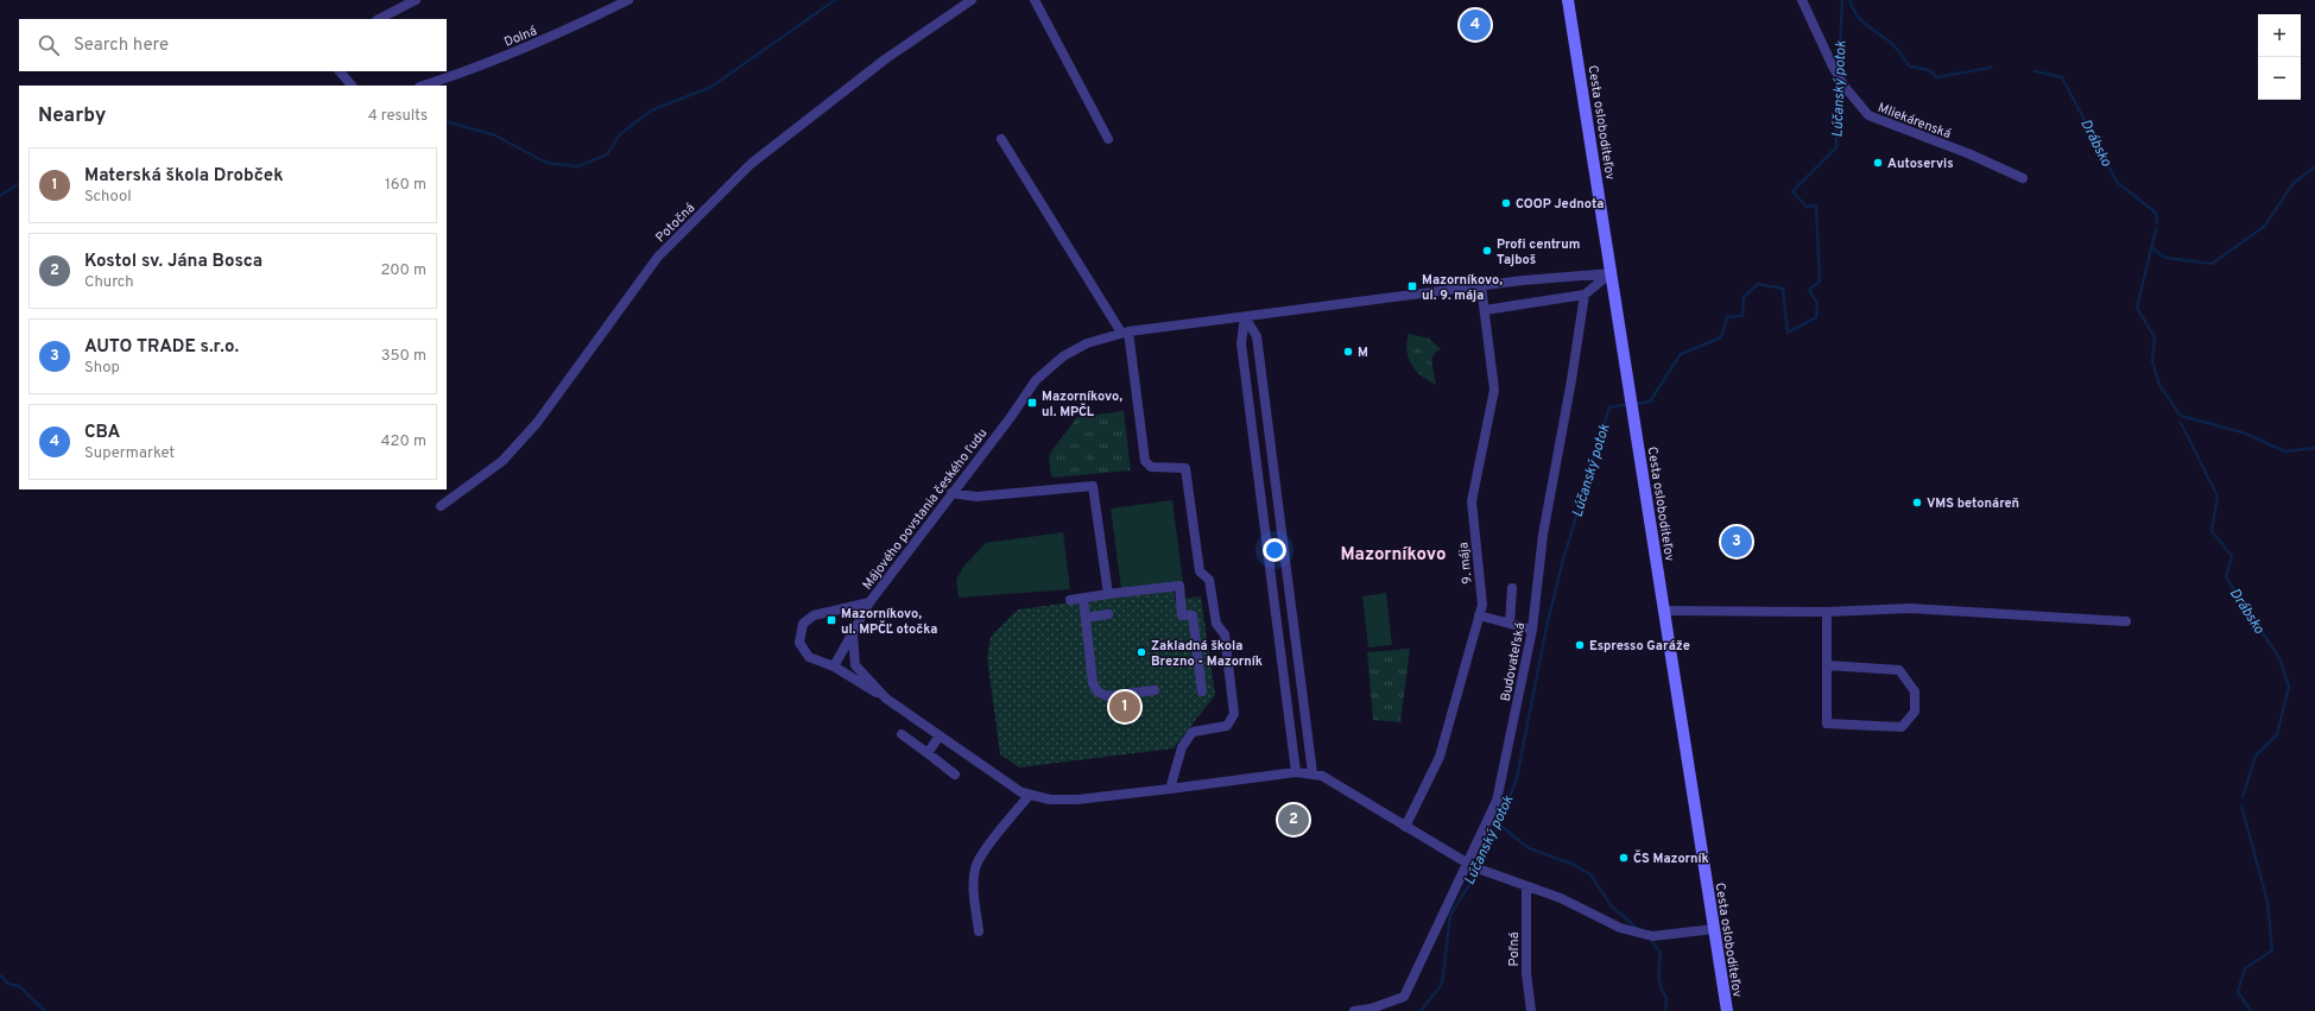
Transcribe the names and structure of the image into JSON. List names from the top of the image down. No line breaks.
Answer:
{"streets":{"main road":["Cesta osloboditeľov"],"street":["Dolná","Mliekárenská","Potočná","Májového povstania českého ľudu","9. mája","Budovateľská","Poľná"]},"crossings":[["Cesta osloboditeľov","Májového povstania českého ľudu"],["Májového povstania českého ľudu","9. mája"]],"districts":["Mazorníkovo"],"water":["Lúčanský potok","Drábsko"],"places":{"other":["Autoservis","COOP Jednota","Profi centrum Tajboš","M","VMS betonáreň","Espresso Garáže","Zakladná škola Brezno - Mazorník","ČS Mazorník"],"transit":["Mazorníkovo, ul. 9. mája","Mazorníkovo, ul. MPČL","Mazorníkovo, ul. MPČĽ otočka"]},"page":{"pins":["4","3","1","2"],"map_buttons":["+","−"],"search":"Search here","heading":["Nearby","4 results"],"list":[{"mark":"1","name":"Materská škola Drobček","note":"School","value":"160 m"},{"mark":"2","name":"Kostol sv. Jána Bosca","note":"Church","value":"200 m"},{"mark":"3","name":"AUTO TRADE s.r.o.","note":"Shop","value":"350 m"},{"mark":"4","name":"CBA","note":"Supermarket","value":"420 m"}]}}
